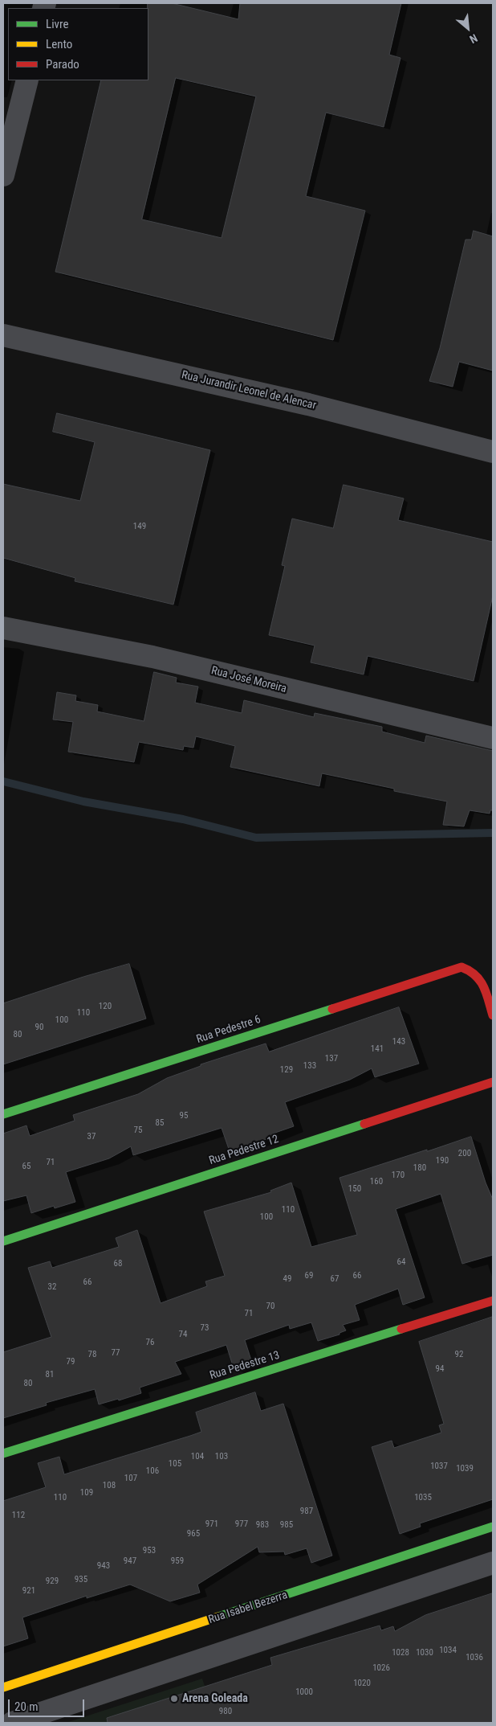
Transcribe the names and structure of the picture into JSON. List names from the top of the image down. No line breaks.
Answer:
{"streets":{"street":["Rua Jurandir Leonel de Alencar","Rua José Moreira","Rua Pedestre 6","Rua Pedestre 12","Rua Pedestre 13","Rua Isabel Bezerra"]},"places":["Arena Goleada"],"house_numbers":["149","120","110","100","90","80","143","141","137","133","129","95","85","75","37","200","190","71","65","180","170","160","150","110","100","64","68","69","66","49","67","66","32","70","71","73","74","76","77","78","92","79","94","81","80","104","103","105","1037","1039","106","107","108","109","110","1035","987","112","971","977","983","985","965","953","947","959","943","935","929","921","1034","1028","1030","1036","1026","1020","1000","980"],"legend":["Livre","Lento","Parado"],"scale_bar":"20 m","north":"bottom right"}
